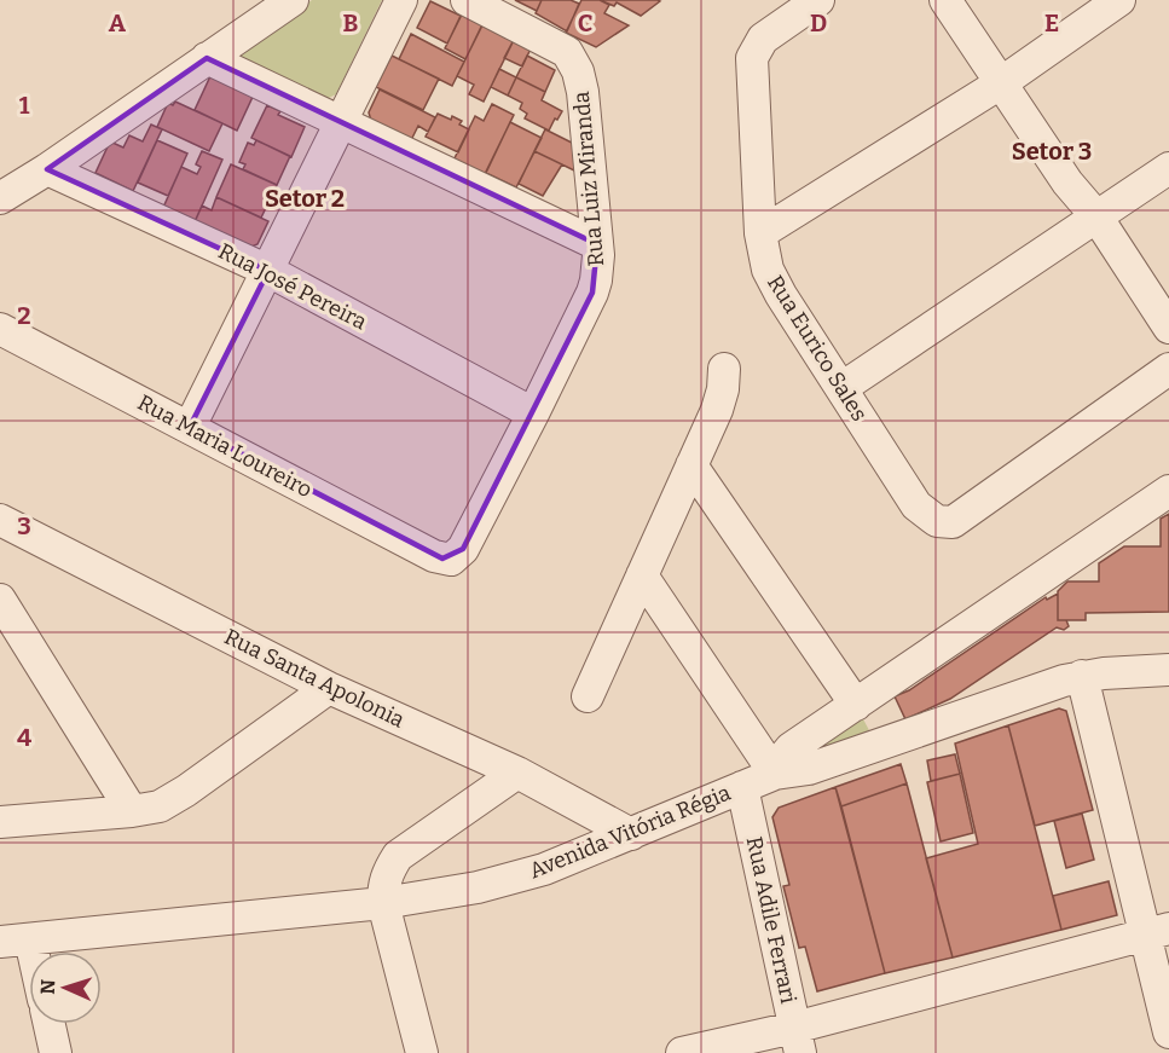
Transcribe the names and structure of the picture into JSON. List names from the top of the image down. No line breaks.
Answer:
{"streets":{"street":["Rua Luiz Miranda","Rua José Pereira","Rua Eurico Sales","Rua Maria Loureiro","Rua Santa Apolonia","Avenida Vitória Régia","Rua Adile Ferrari"]},"crossings":[["Rua Luiz Miranda","Rua José Pereira"],["Rua Luiz Miranda","Rua Maria Loureiro"],["Rua Santa Apolonia","Avenida Vitória Régia"],["Avenida Vitória Régia","Rua Adile Ferrari"]],"districts":["Setor 3","Setor 2"],"north":"left","grid":{"columns":["A","B","C","D","E"],"rows":["1","2","3","4"]}}
